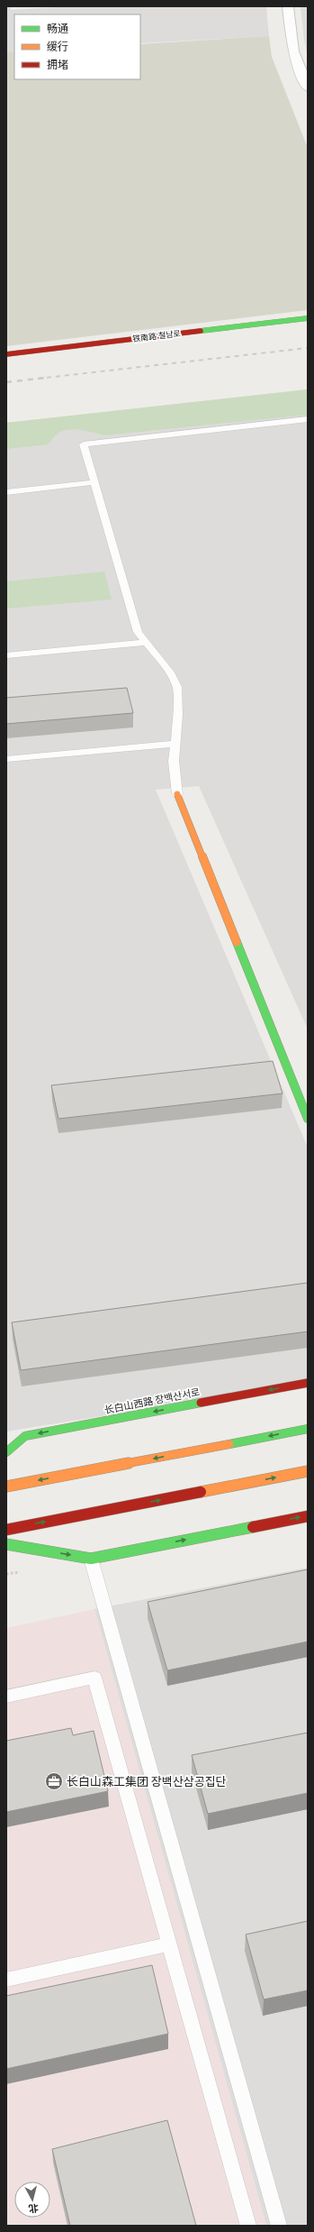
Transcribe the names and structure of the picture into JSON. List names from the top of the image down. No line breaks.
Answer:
{"streets":{"street":["铁南路 철남로","长白山西路 장백산서로"]},"places":{"office":["长白山森工集团 장백산삼공집단"]},"legend":["畅通","缓行","拥堵"],"north":"bottom"}
